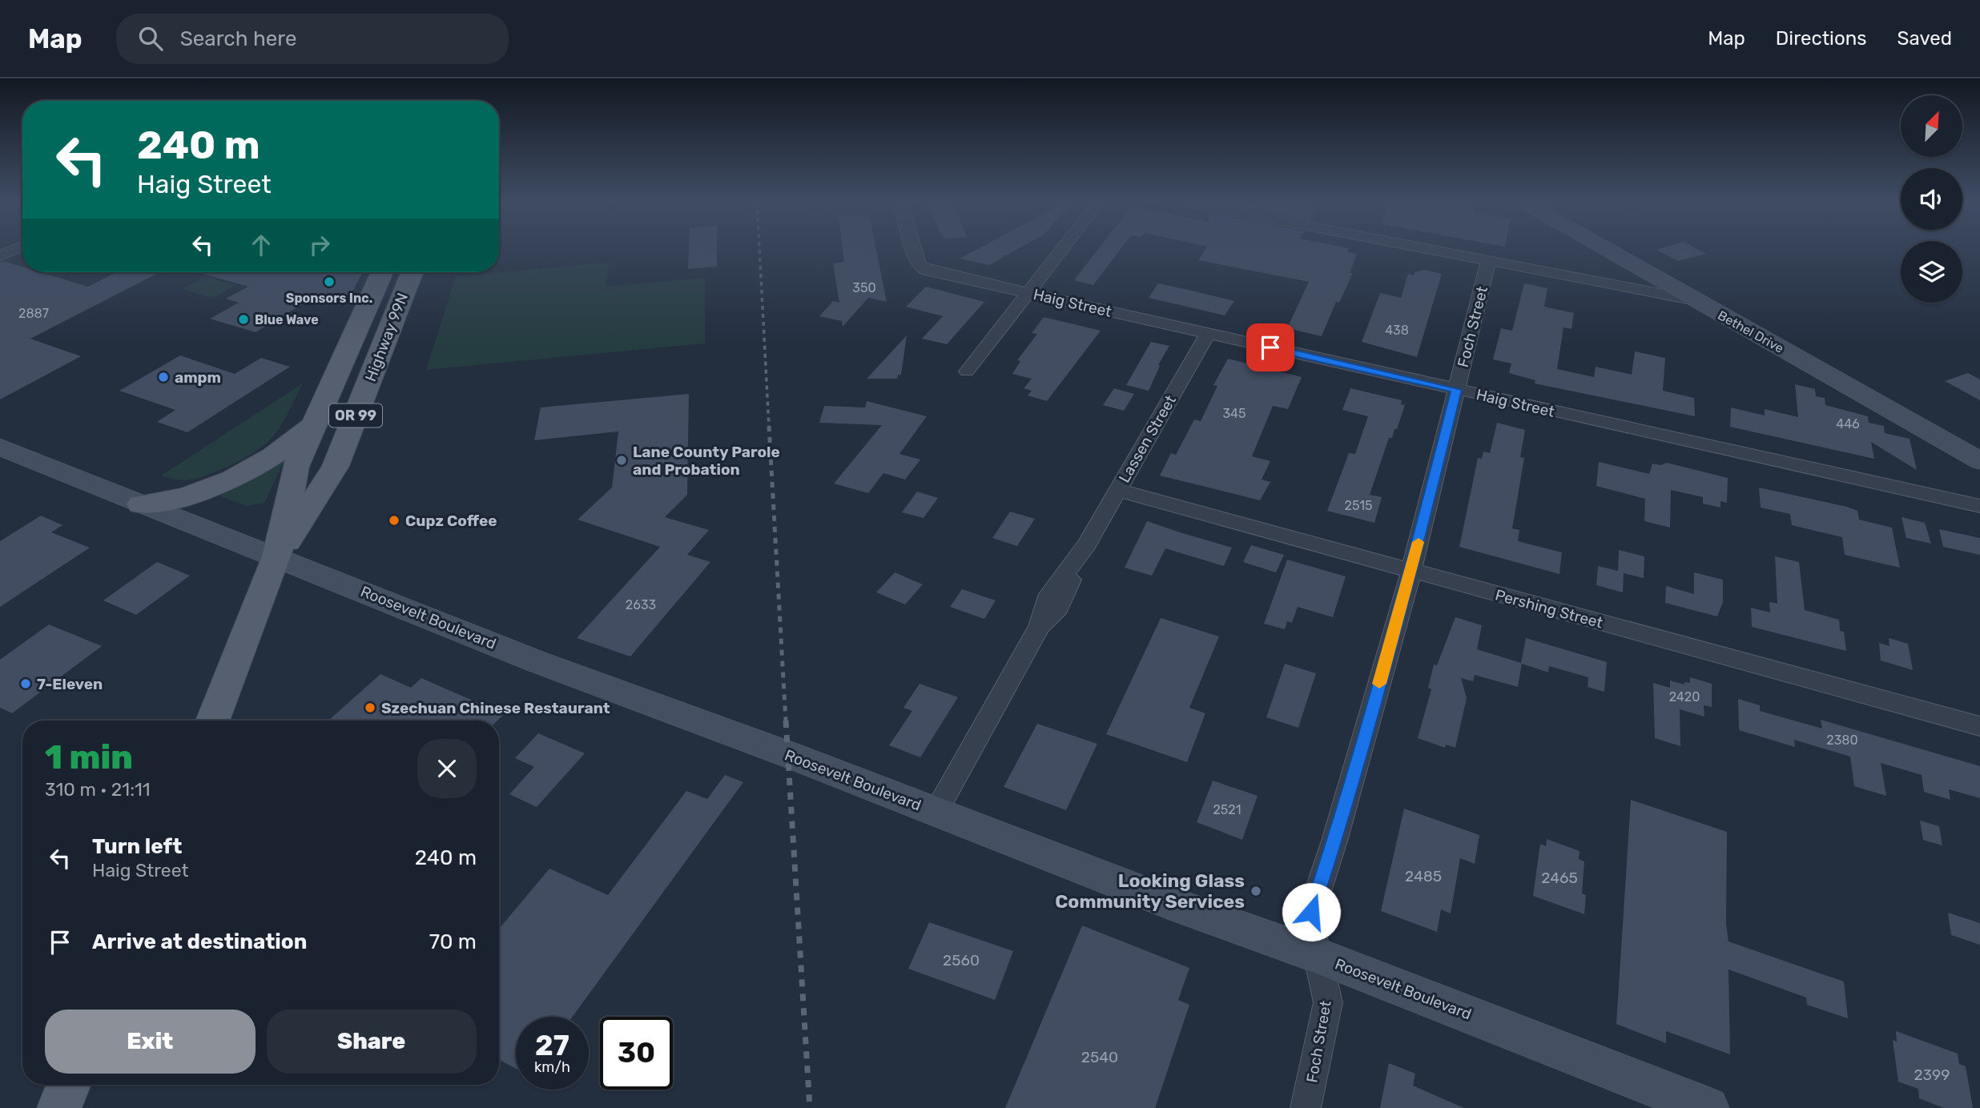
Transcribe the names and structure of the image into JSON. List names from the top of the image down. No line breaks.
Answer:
{"streets":{"main road":["Bethel Drive","Highway 99N","OR 99","Roosevelt Boulevard"],"street":["Haig Street","Foch Street","Lassen Street","Pershing Street"]},"crossings":[["Haig Street","Foch Street"],["Haig Street","Lassen Street"],["Foch Street","Pershing Street"],["Foch Street","Roosevelt Boulevard"],["Highway 99N","Roosevelt Boulevard"],["Lassen Street","Pershing Street"],["Lassen Street","Roosevelt Boulevard"]],"places":["Sponsors Inc.","Blue Wave","ampm","Lane County Parole and Probation","Cupz Coffee","7-Eleven","Szechuan Chinese Restaurant","Looking Glass Community Services"],"house_numbers":["350","2887","438","345","446","2515","2633","2420","2380","2521","2485","2465","2560","2540","2399"],"north":"top right","page":{"header":"Map","search":"Search here","nav":["Map","Directions","Saved"],"turn":["240 m","Haig Street"],"heading":["1 min","310 m · 21:11"],"list":[{"name":"Turn left","note":"Haig Street","value":"240 m"},{"name":"Arrive at destination","value":"70 m"}],"buttons":["Exit","Share"],"speed":"27 km/h","limit":"30"}}
